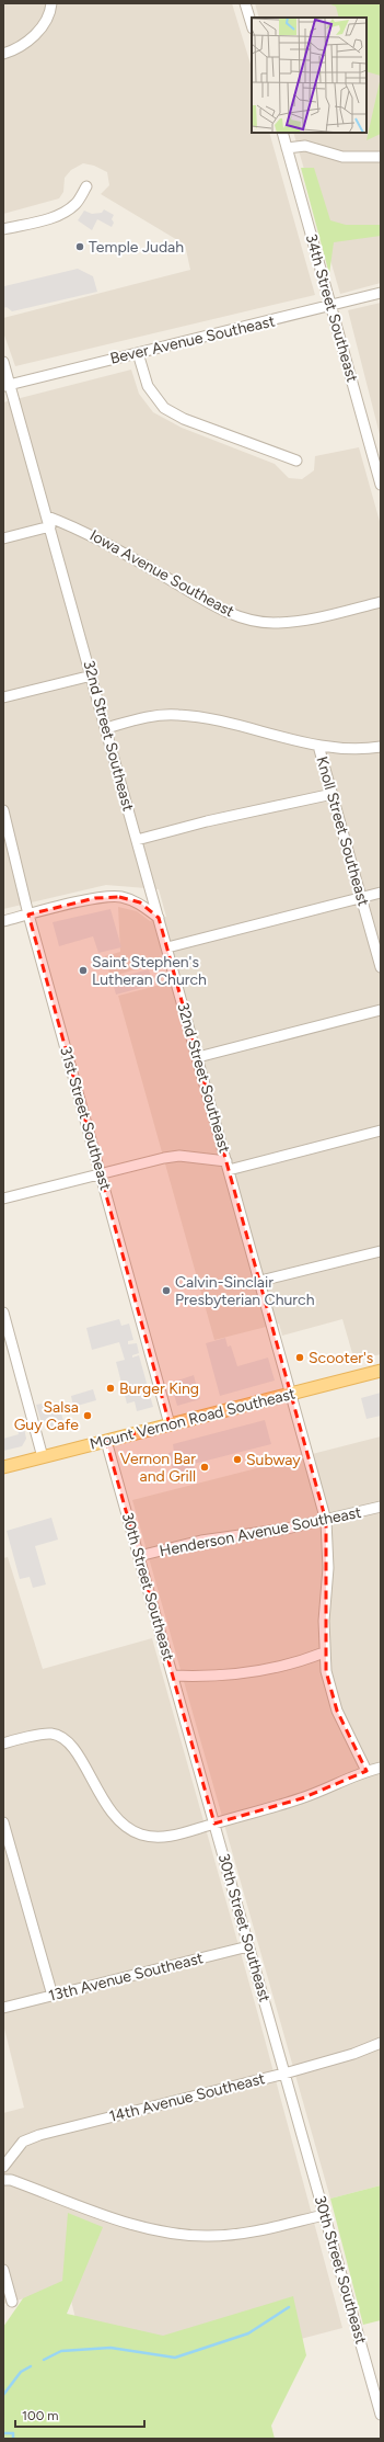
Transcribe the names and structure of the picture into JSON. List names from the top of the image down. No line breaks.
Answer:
{"streets":{"main road":["Mount Vernon Road Southeast"],"street":["34th Street Southeast","Bever Avenue Southeast","Iowa Avenue Southeast","32nd Street Southeast","Knoll Street Southeast","31st Street Southeast","Henderson Avenue Southeast","30th Street Southeast","13th Avenue Southeast","14th Avenue Southeast"]},"crossings":[["34th Street Southeast","Bever Avenue Southeast"],["Bever Avenue Southeast","32nd Street Southeast"],["Iowa Avenue Southeast","32nd Street Southeast"],["32nd Street Southeast","Mount Vernon Road Southeast"],["32nd Street Southeast","Henderson Avenue Southeast"],["31st Street Southeast","Mount Vernon Road Southeast"],["Mount Vernon Road Southeast","30th Street Southeast"],["Henderson Avenue Southeast","30th Street Southeast"],["30th Street Southeast","13th Avenue Southeast"],["30th Street Southeast","14th Avenue Southeast"]],"places":["Temple Judah","Saint Stephen's Lutheran Church","Calvin-Sinclair Presbyterian Church","Scooter's","Burger King","Salsa Guy Cafe","Subway","Vernon Bar and Grill"],"scale_bar":"100 m"}
